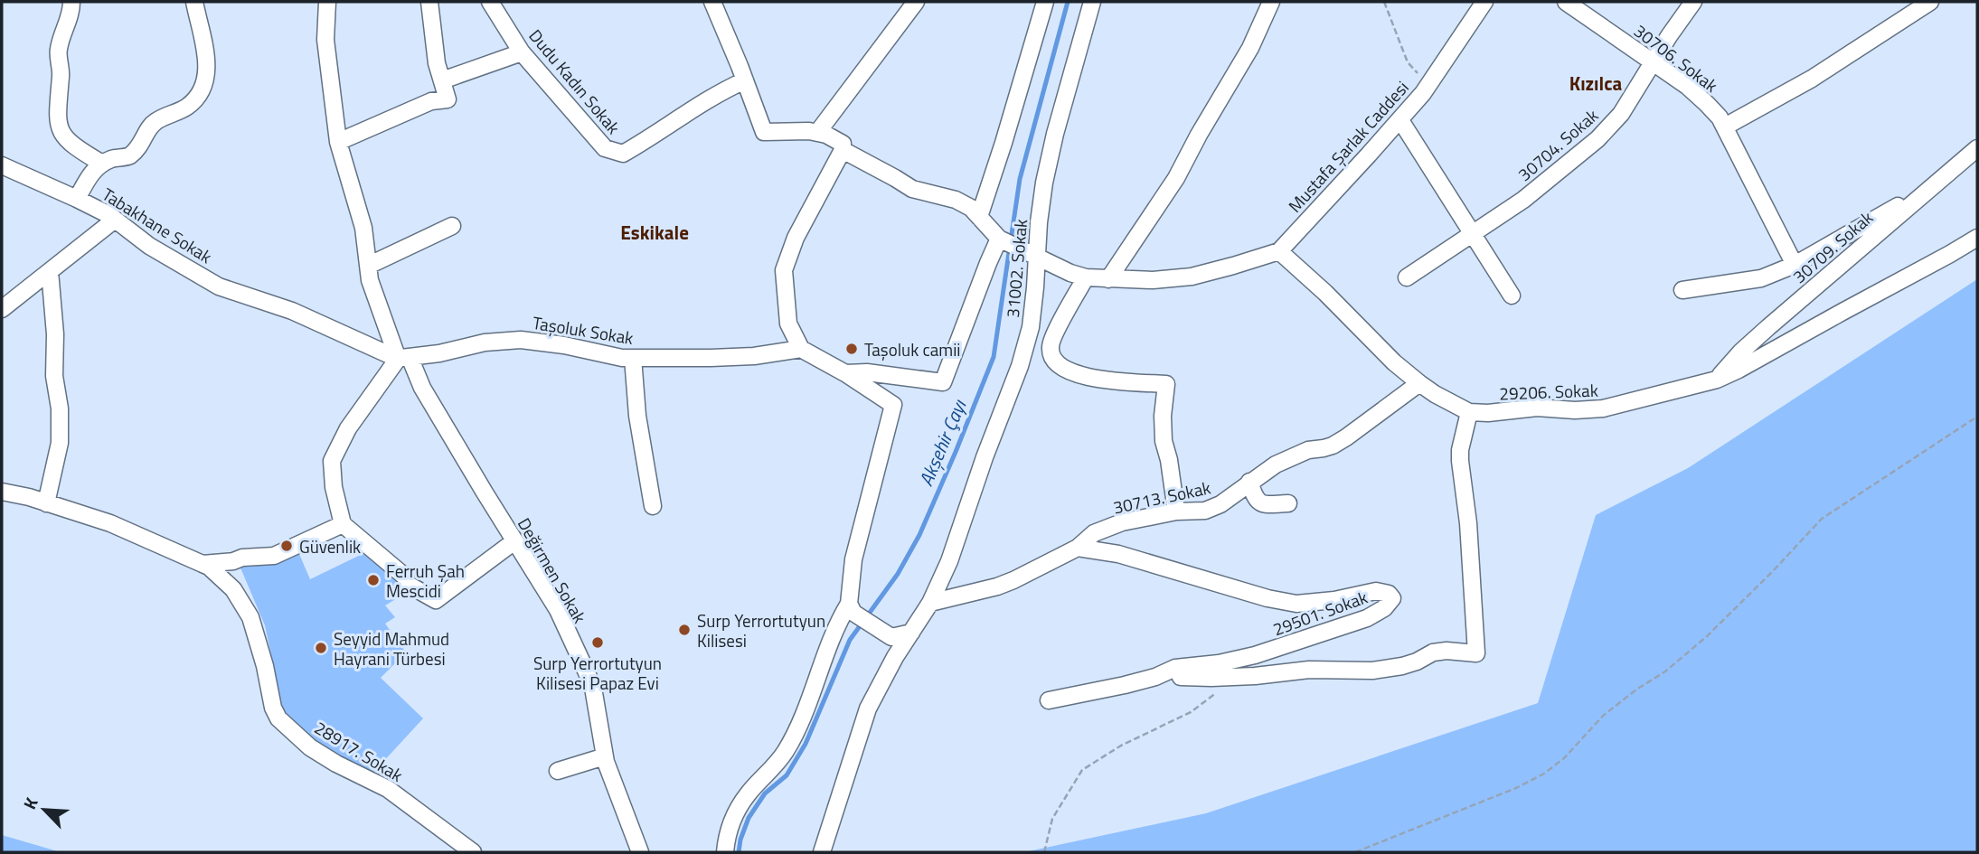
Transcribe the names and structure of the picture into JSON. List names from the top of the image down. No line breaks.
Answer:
{"streets":{"street":["30706. Sokak","Dudu Kadın Sokak","30704. Sokak","Mustafa Şarlak Caddesi","Tabakhane Sokak","30709. Sokak","31002. Sokak","Taşoluk Sokak","29206. Sokak","30713. Sokak","Değirmen Sokak","29501. Sokak","28917. Sokak"]},"crossings":[["30706. Sokak","30704. Sokak"],["Mustafa Şarlak Caddesi","29206. Sokak"],["Tabakhane Sokak","Taşoluk Sokak"],["Tabakhane Sokak","Değirmen Sokak"],["30709. Sokak","29206. Sokak"],["31002. Sokak","30713. Sokak"],["Taşoluk Sokak","Değirmen Sokak"],["29206. Sokak","30713. Sokak"],["30713. Sokak","29501. Sokak"]],"districts":["Kızılca","Eskikale"],"water":["Akşehir Çayı"],"places":["Taşoluk camii","Güvenlik","Ferruh Şah Mescidi","Surp Yerrortutyun Kilisesi","Surp Yerrortutyun Kilisesi Papaz Evi","Seyyid Mahmud Hayrani Türbesi"],"north":"top left"}
